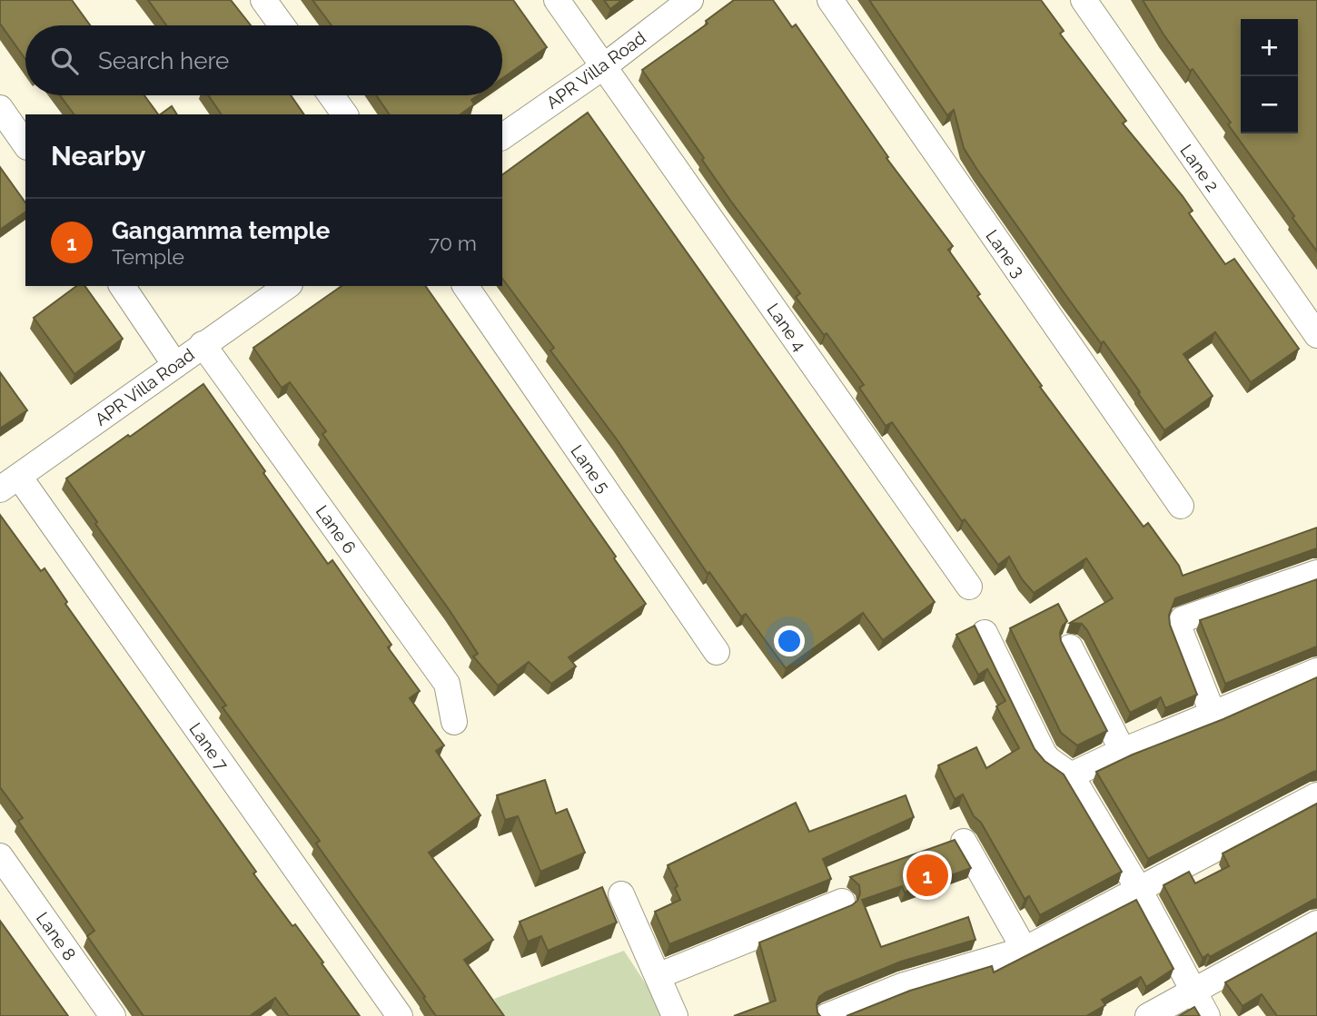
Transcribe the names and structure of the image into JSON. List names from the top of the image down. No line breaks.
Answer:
{"streets":{"street":["APR Villa Road","Lane 2","Lane 3","Lane 4","Lane 5","Lane 6","Lane 7","Lane 8"]},"crossings":[["APR Villa Road","Lane 4"],["APR Villa Road","Lane 6"],["APR Villa Road","Lane 7"]],"page":{"map_buttons":["+","−"],"search":"Search here","heading":"Nearby","list":[{"mark":"1","name":"Gangamma temple","note":"Temple","value":"70 m"}],"pins":"1"}}
